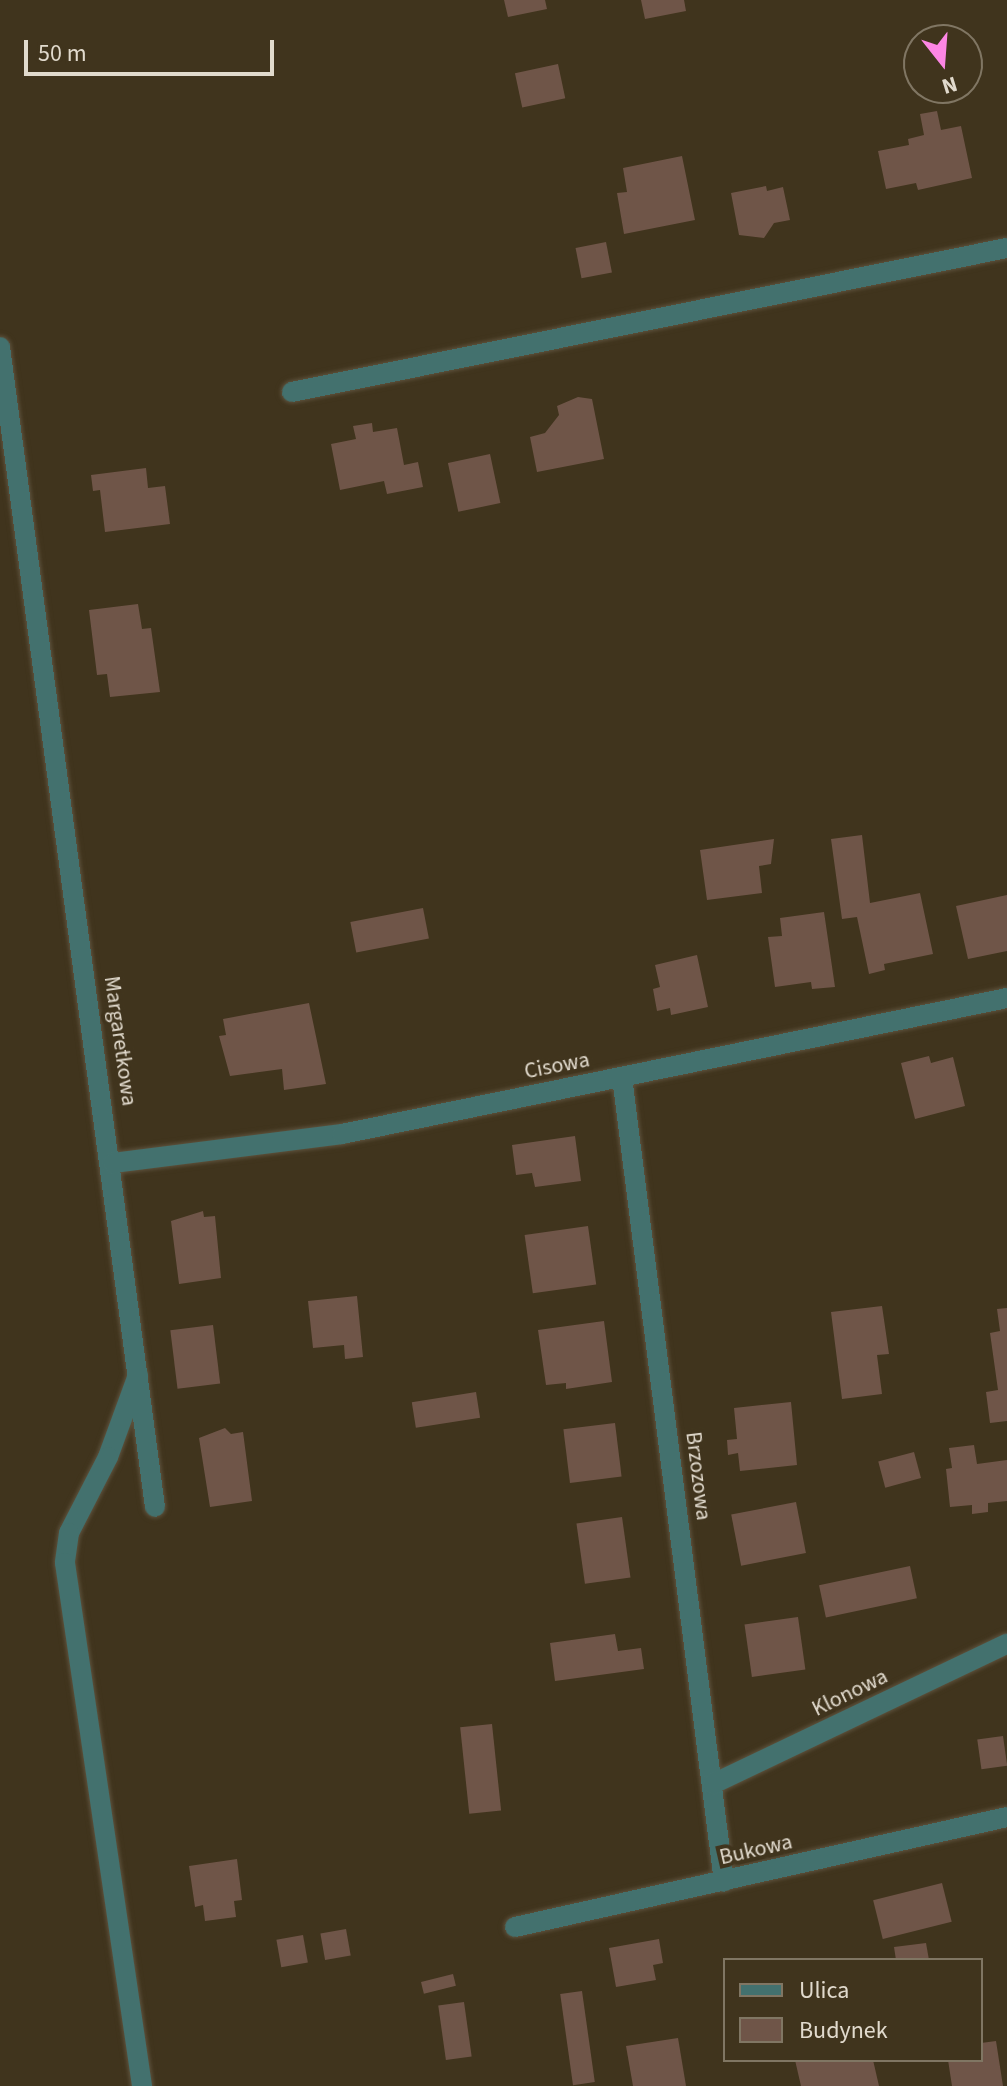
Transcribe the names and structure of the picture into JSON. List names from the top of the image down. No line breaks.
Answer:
{"streets":{"street":["Margaretkowa","Cisowa","Brzozowa","Klonowa","Bukowa"]},"crossings":[["Margaretkowa","Cisowa"],["Cisowa","Brzozowa"],["Brzozowa","Klonowa"],["Brzozowa","Bukowa"]],"legend":["Ulica","Budynek"],"scale_bar":"50 m","north":"bottom"}
